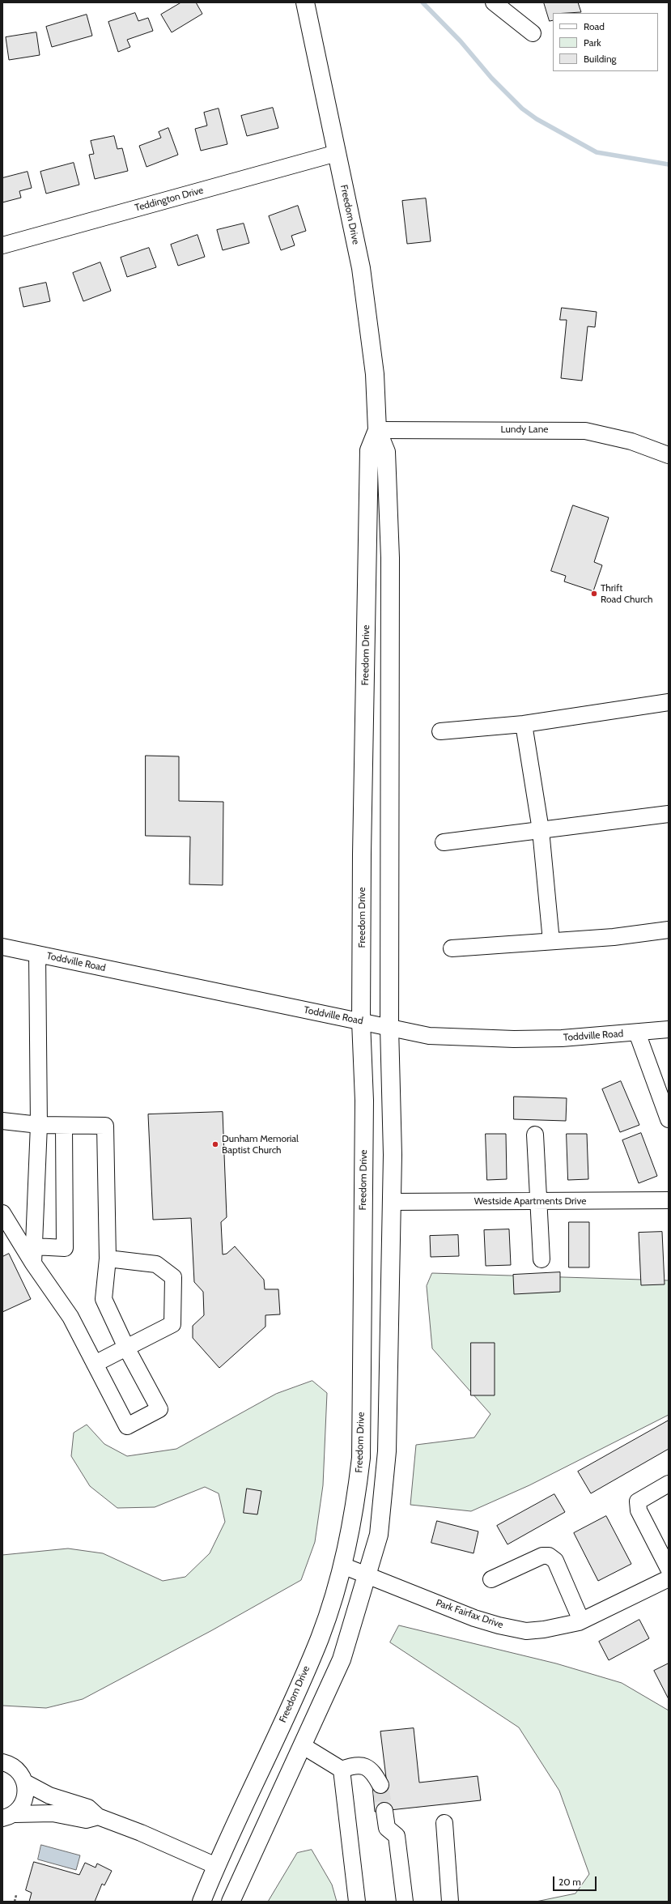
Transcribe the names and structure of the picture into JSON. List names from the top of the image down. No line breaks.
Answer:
{"streets":{"main road":["Freedom Drive"],"street":["Teddington Drive","Lundy Lane","Toddville Road","Westside Apartments Drive","Park Fairfax Drive"]},"crossings":[["Teddington Drive","Freedom Drive"],["Freedom Drive","Lundy Lane"],["Freedom Drive","Toddville Road"],["Freedom Drive","Westside Apartments Drive"],["Freedom Drive","Park Fairfax Drive"]],"places":["Thrift Road Church","Dunham Memorial Baptist Church"],"legend":["Road","Park","Building"],"scale_bar":"20 m"}
